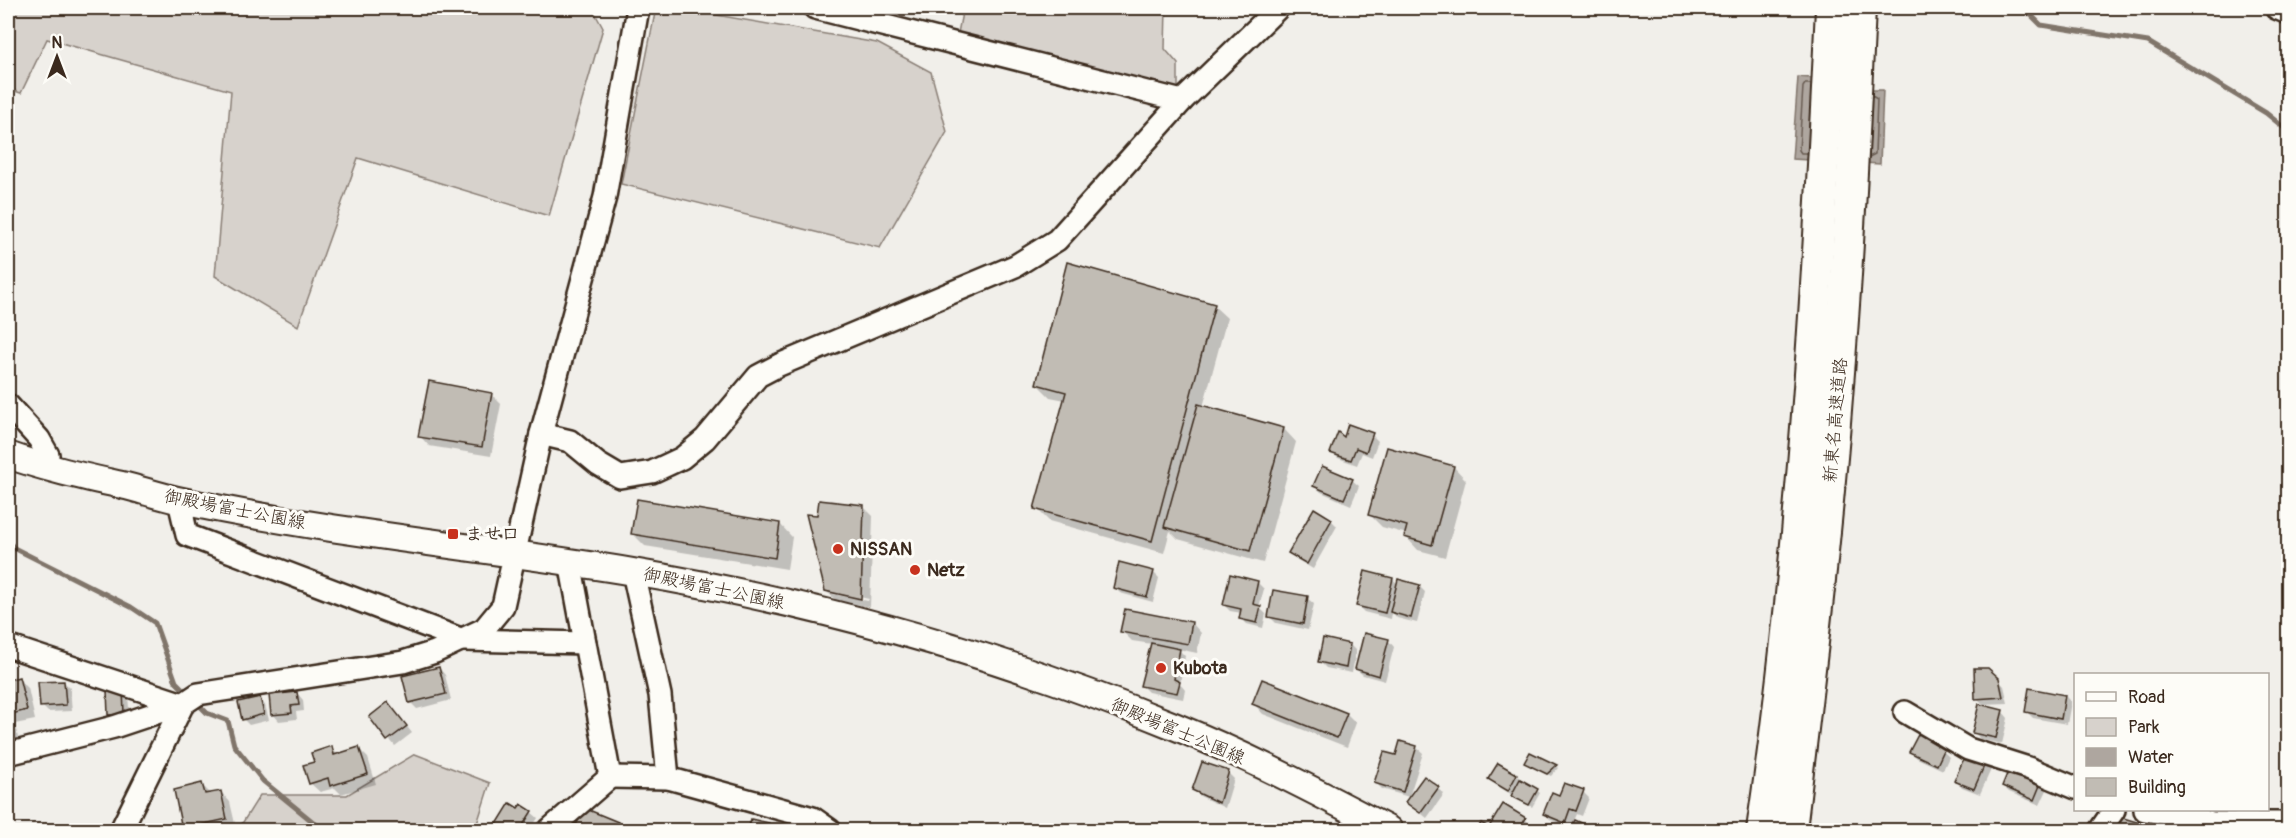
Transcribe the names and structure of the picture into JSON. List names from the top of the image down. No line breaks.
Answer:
{"streets":{"highway":["新東名高速道路"],"main road":["御殿場富士公園線"]},"places":{"transit":["ませ口"],"other":["NISSAN","Netz","Kubota"]},"legend":["Road","Park","Water","Building"],"north":"top"}
